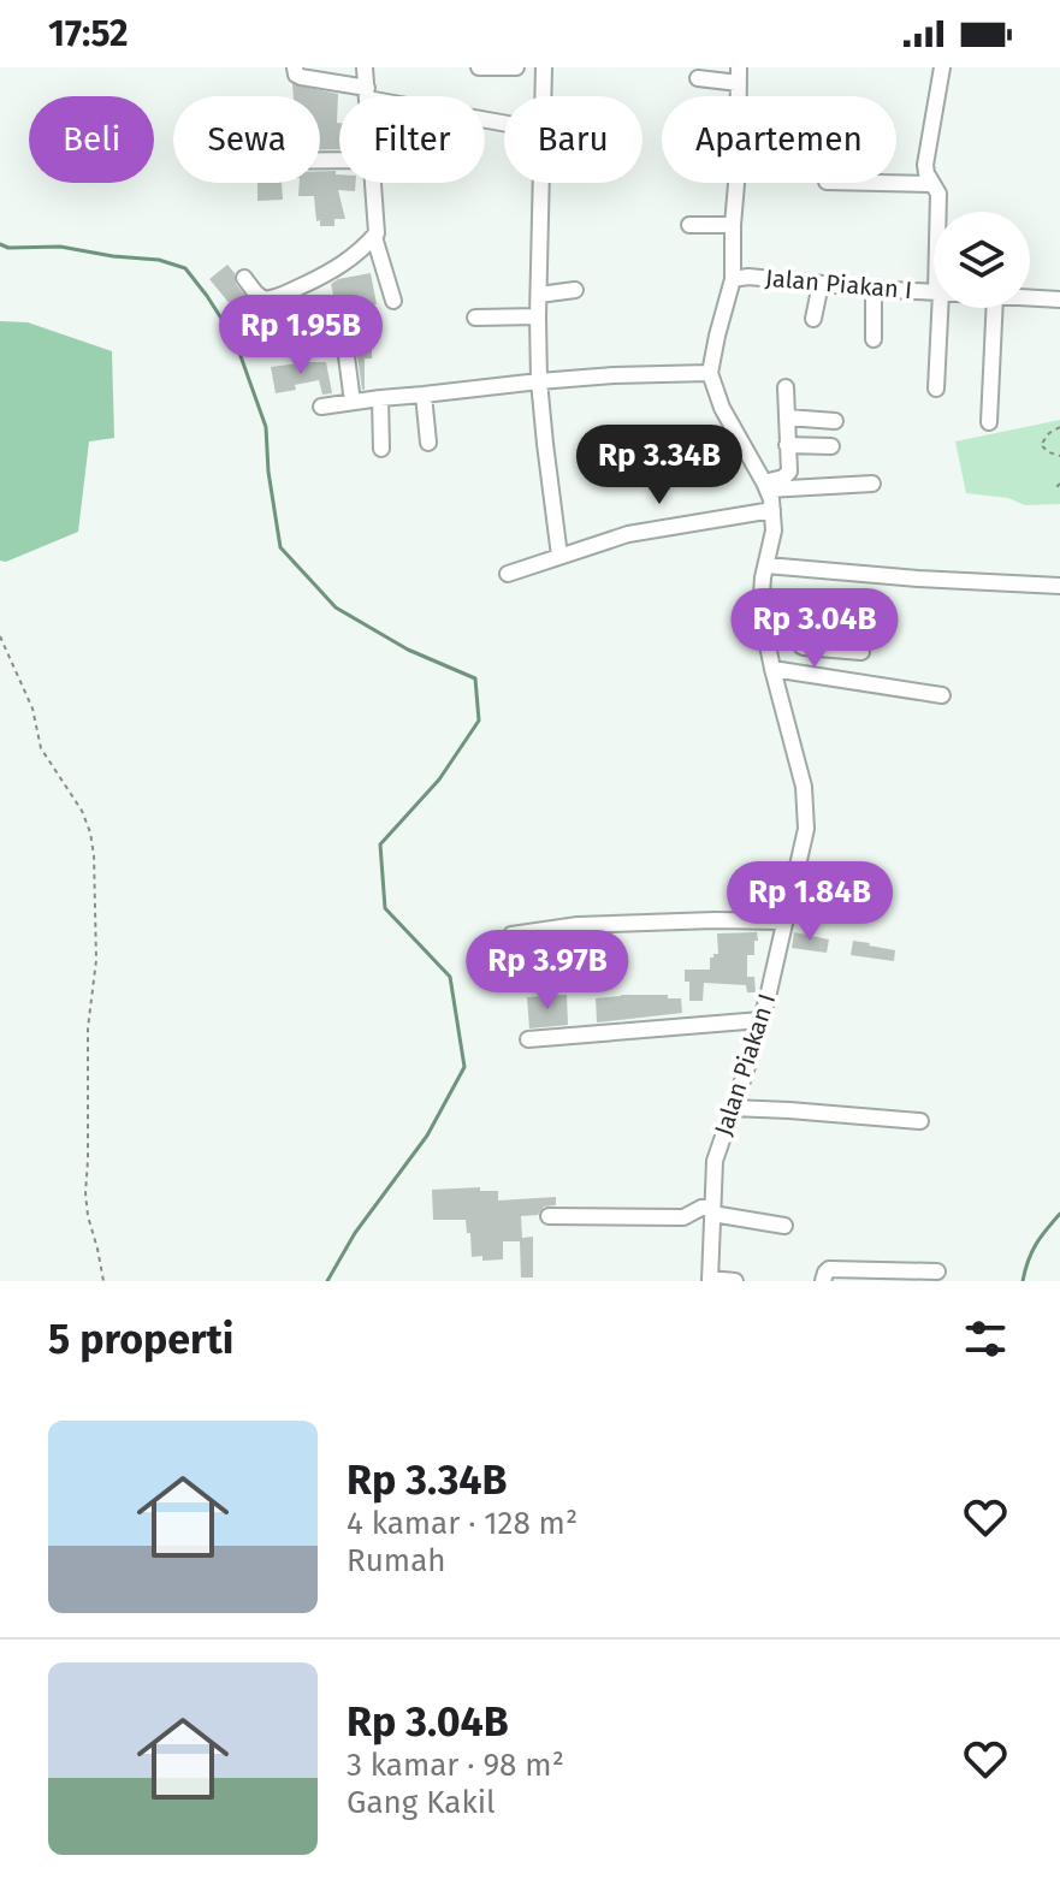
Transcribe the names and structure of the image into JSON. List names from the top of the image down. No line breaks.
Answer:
{"streets":{"street":["Jalan Piakan I"]},"page":{"status":"17:52","chip":["Beli","Sewa","Filter","Baru","Apartemen"],"price":["Rp 1.95B","Rp 3.34B","Rp 3.04B","Rp 1.84B","Rp 3.97B"],"heading":"5 properti","list":[{"name":"Rp 3.34B","note":"4 kamar · 128 m² · Rumah"},{"name":"Rp 3.04B","note":"3 kamar · 98 m² · Gang Kakil"}]}}
